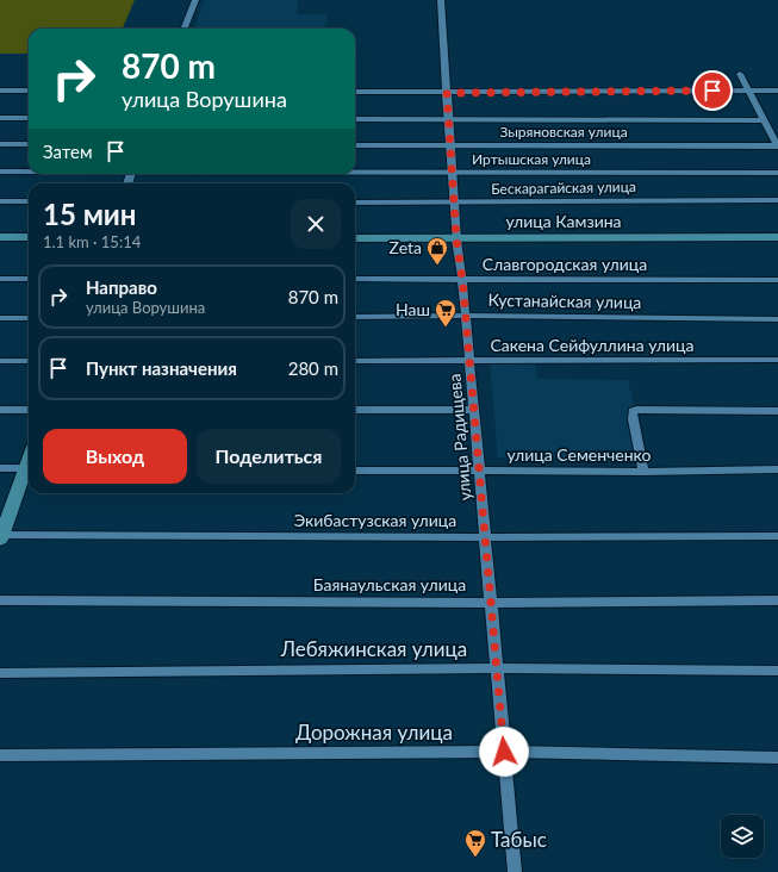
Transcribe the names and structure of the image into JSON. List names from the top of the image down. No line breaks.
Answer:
{"streets":{"main road":["улица Камзина"],"street":["Зыряновская улица","Иртышская улица","Бескарагайская улица","Славгородская улица","Кустанайская улица","Сакена Сейфуллина улица","улица Радищева","улица Семенченко","Экибастузская улица","Баянаульская улица","Лебяжинская улица","Дорожная улица"]},"crossings":[["Зыряновская улица","улица Радищева"],["Иртышская улица","улица Радищева"],["Бескарагайская улица","улица Радищева"],["улица Камзина","улица Радищева"],["Славгородская улица","улица Радищева"],["Кустанайская улица","улица Радищева"],["Сакена Сейфуллина улица","улица Радищева"],["улица Радищева","улица Семенченко"],["улица Радищева","Экибастузская улица"],["улица Радищева","Баянаульская улица"],["улица Радищева","Лебяжинская улица"],["улица Радищева","Дорожная улица"]],"places":{"shop":["Zeta"],"supermarket":["Наш","Табыс"]},"page":{"turn":["870 m","улица Ворушина"],"then":"Затем","heading":["15 мин","1.1 km · 15:14"],"list":[{"name":"Направо","note":"улица Ворушина","value":"870 m"},{"name":"Пункт назначения","value":"280 m"}],"buttons":["Выход","Поделиться"]}}
